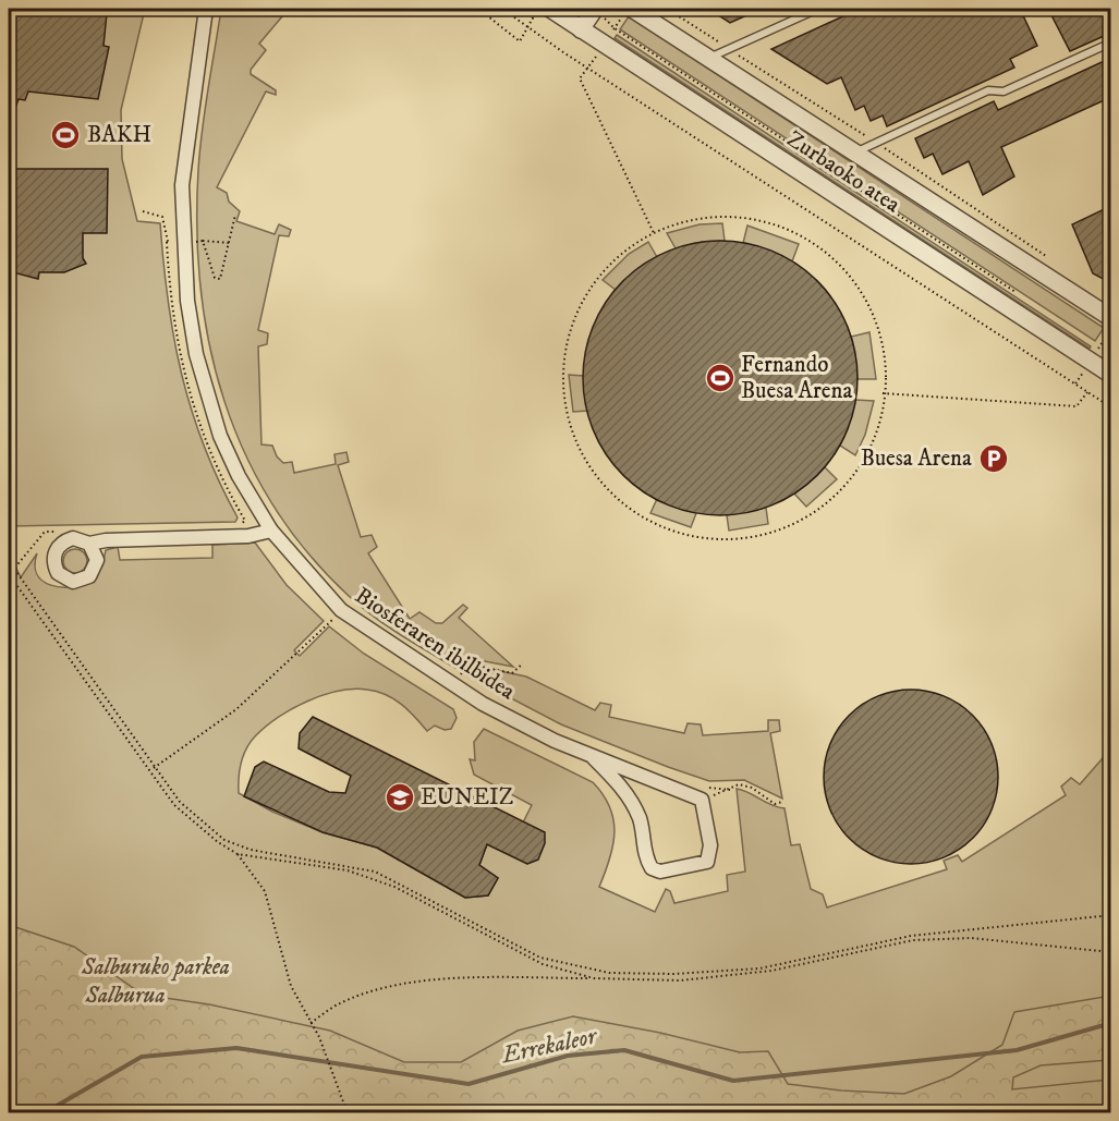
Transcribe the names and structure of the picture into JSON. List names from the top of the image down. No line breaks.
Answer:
{"streets":{"street":["Zurbaoko atea","Biosferaren ibilbidea"]},"water":["Errekaleor"],"parks":["Salburuko parkea","Salburua"],"places":{"sports":["BAKH","Fernando Buesa Arena"],"parking":["Buesa Arena"],"school or university":["EUNEIZ"]}}
